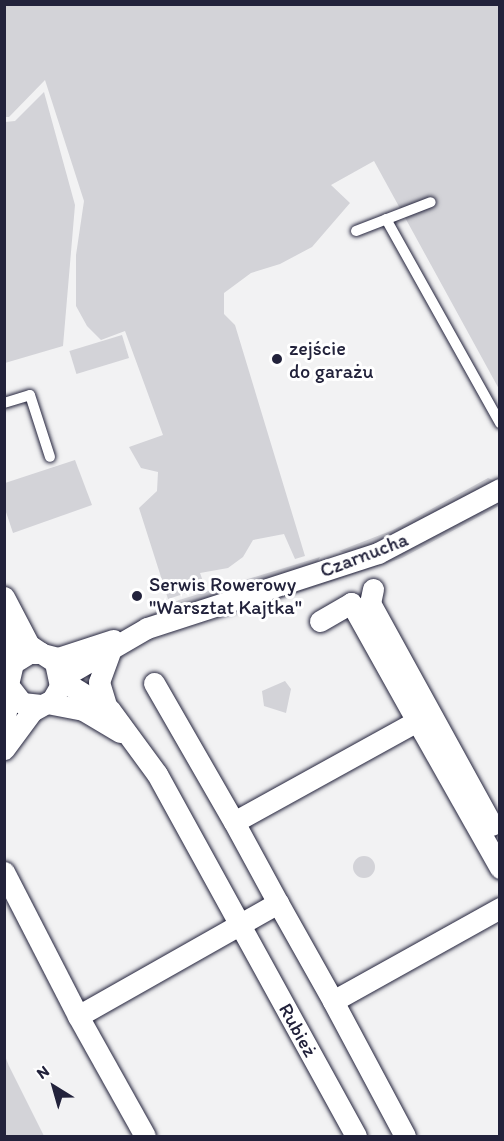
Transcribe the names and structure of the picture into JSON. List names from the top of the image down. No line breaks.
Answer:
{"streets":{"street":["Czarnucha","Rubież"]},"crossings":[["Czarnucha","Rubież"]],"places":["zejście do garażu","Serwis Rowerowy \"Warsztat Kajtka\""],"north":"top left"}
